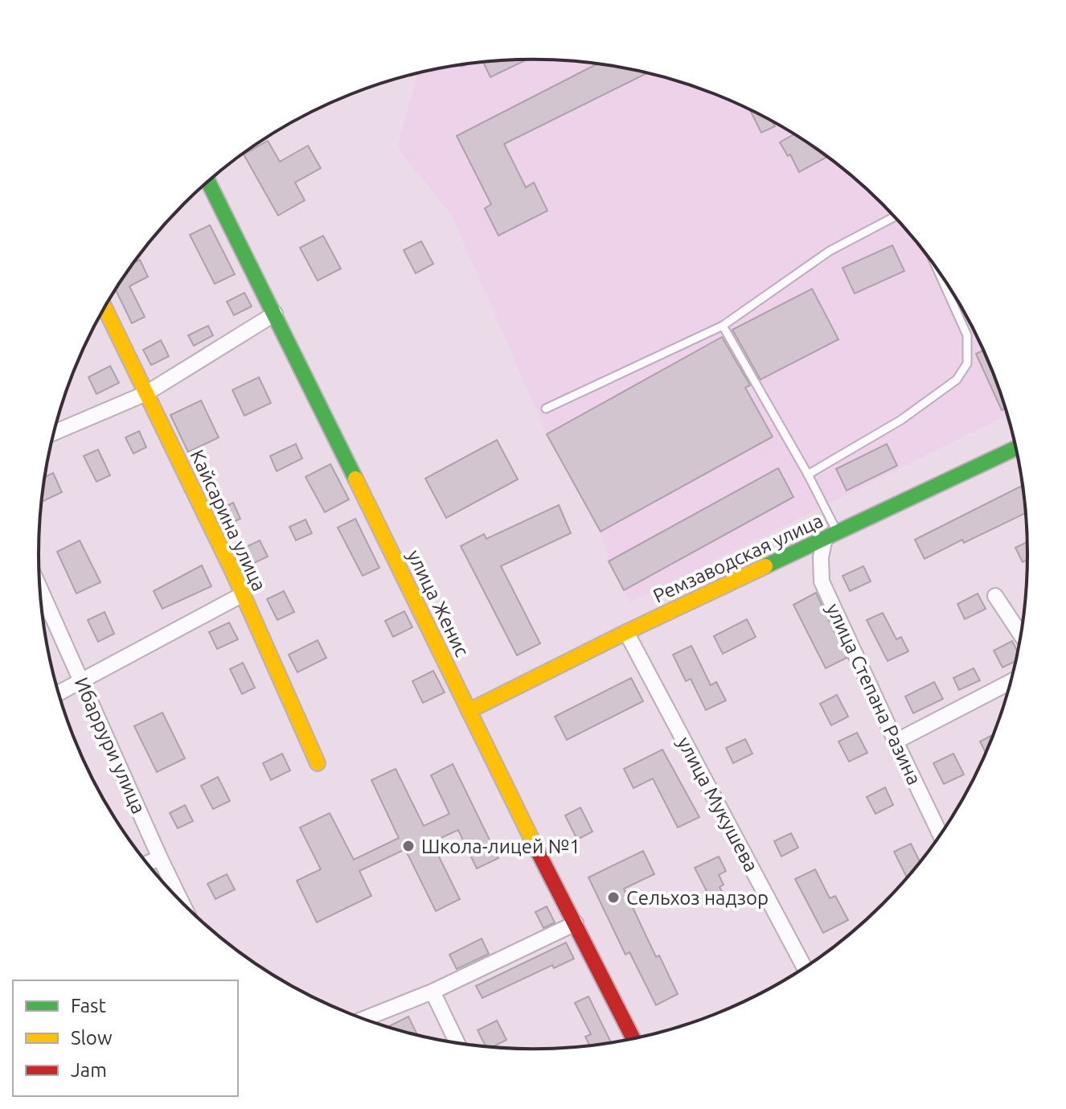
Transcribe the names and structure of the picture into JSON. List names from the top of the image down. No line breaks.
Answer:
{"streets":{"street":["Кайсарина улица","Ремзаводская улица","улица Женис","улица Степана Разина","Ибаррури улица","улица Мукушева"]},"crossings":[["Ремзаводская улица","улица Женис"],["Ремзаводская улица","улица Степана Разина"],["Ремзаводская улица","улица Мукушева"]],"places":["Школа-лицей №1","Сельхоз надзор"],"legend":["Fast","Slow","Jam"]}
